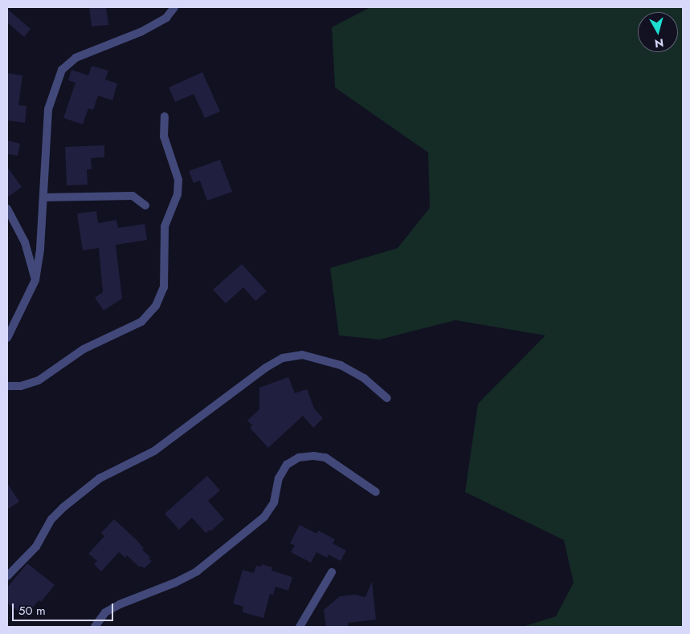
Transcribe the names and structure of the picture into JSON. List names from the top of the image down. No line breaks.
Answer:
{"scale_bar":"50 m","north":"bottom"}
